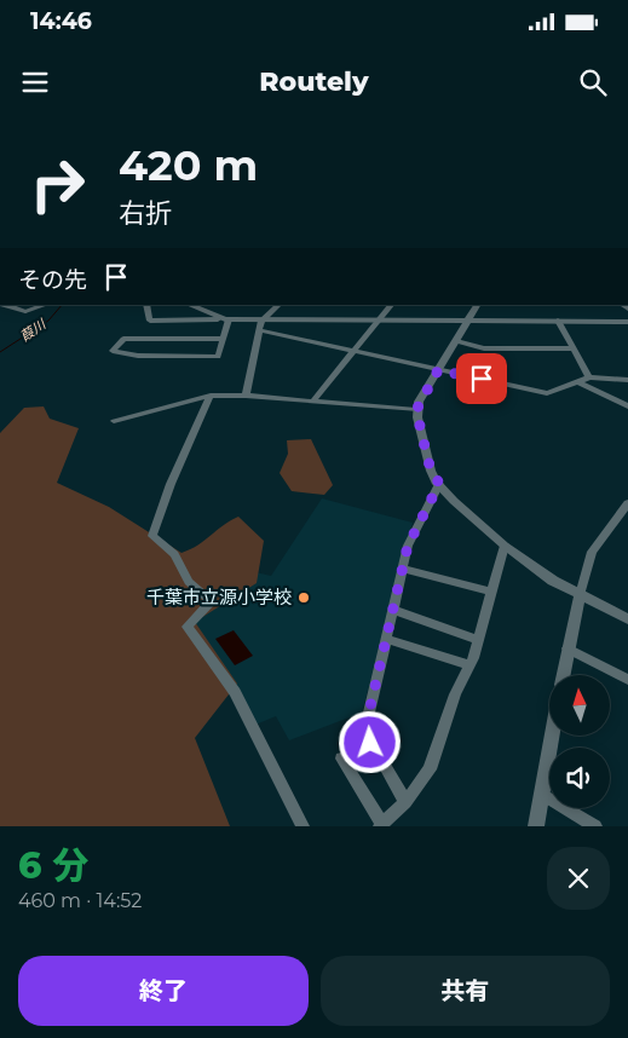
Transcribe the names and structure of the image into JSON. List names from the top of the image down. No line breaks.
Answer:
{"water":["葭川"],"places":["千葉市立源小学校"],"north":"top","page":{"status":"14:46","header":"Routely","turn":["420 m","右折"],"then":"その先","heading":["6 分","460 m · 14:52"],"buttons":["終了","共有"]}}
